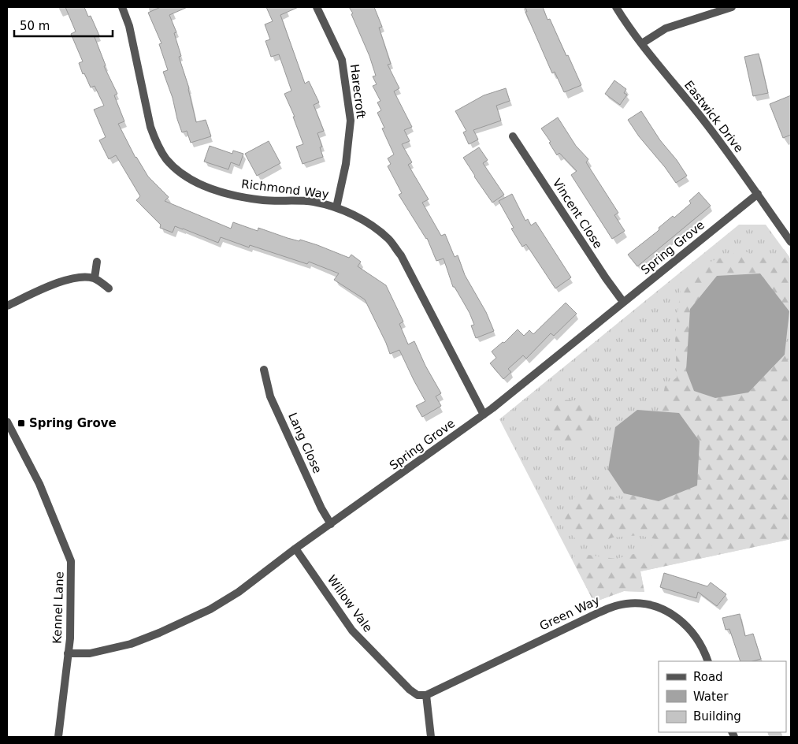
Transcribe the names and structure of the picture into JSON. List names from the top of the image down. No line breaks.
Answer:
{"streets":{"street":["Harecroft","Eastwick Drive","Richmond Way","Vincent Close","Spring Grove","Lang Close","Willow Vale","Kennel Lane","Green Way"]},"crossings":[["Harecroft","Richmond Way"],["Eastwick Drive","Spring Grove"],["Richmond Way","Spring Grove"],["Vincent Close","Spring Grove"],["Spring Grove","Lang Close"],["Spring Grove","Willow Vale"],["Spring Grove","Kennel Lane"],["Willow Vale","Green Way"]],"places":{"transit":["Spring Grove"]},"legend":["Road","Water","Building"],"scale_bar":"50 m"}
